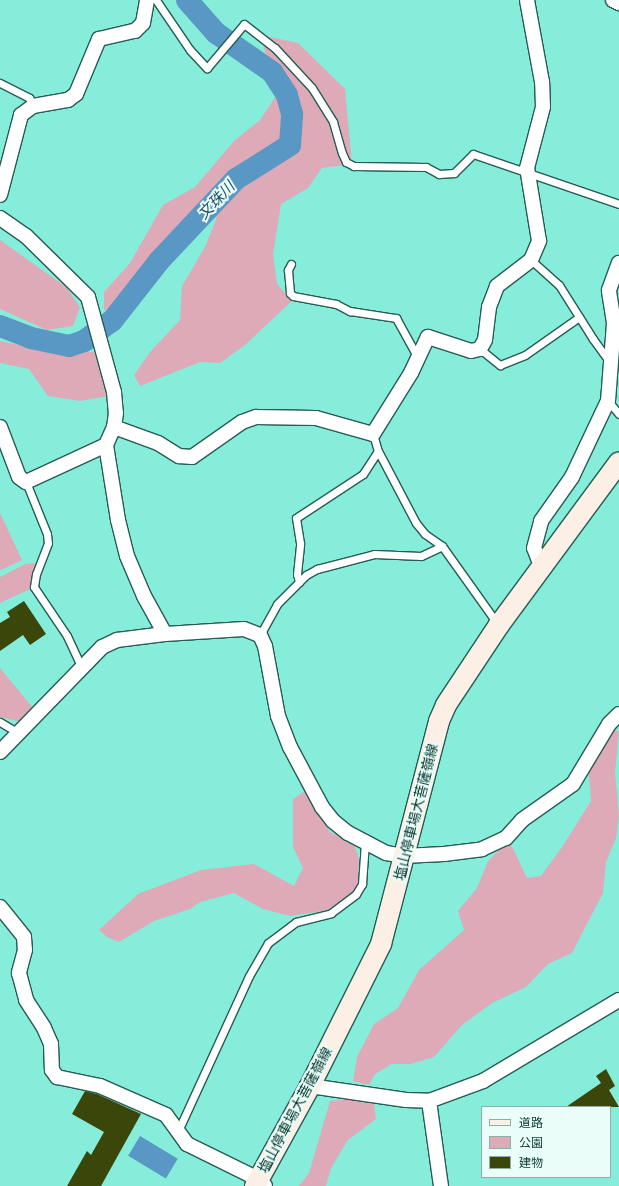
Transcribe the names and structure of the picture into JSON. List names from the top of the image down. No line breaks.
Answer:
{"streets":{"main road":["塩山停車場大菩薩嶺線"]},"water":["文珠川"],"legend":["道路","公園","建物"]}
